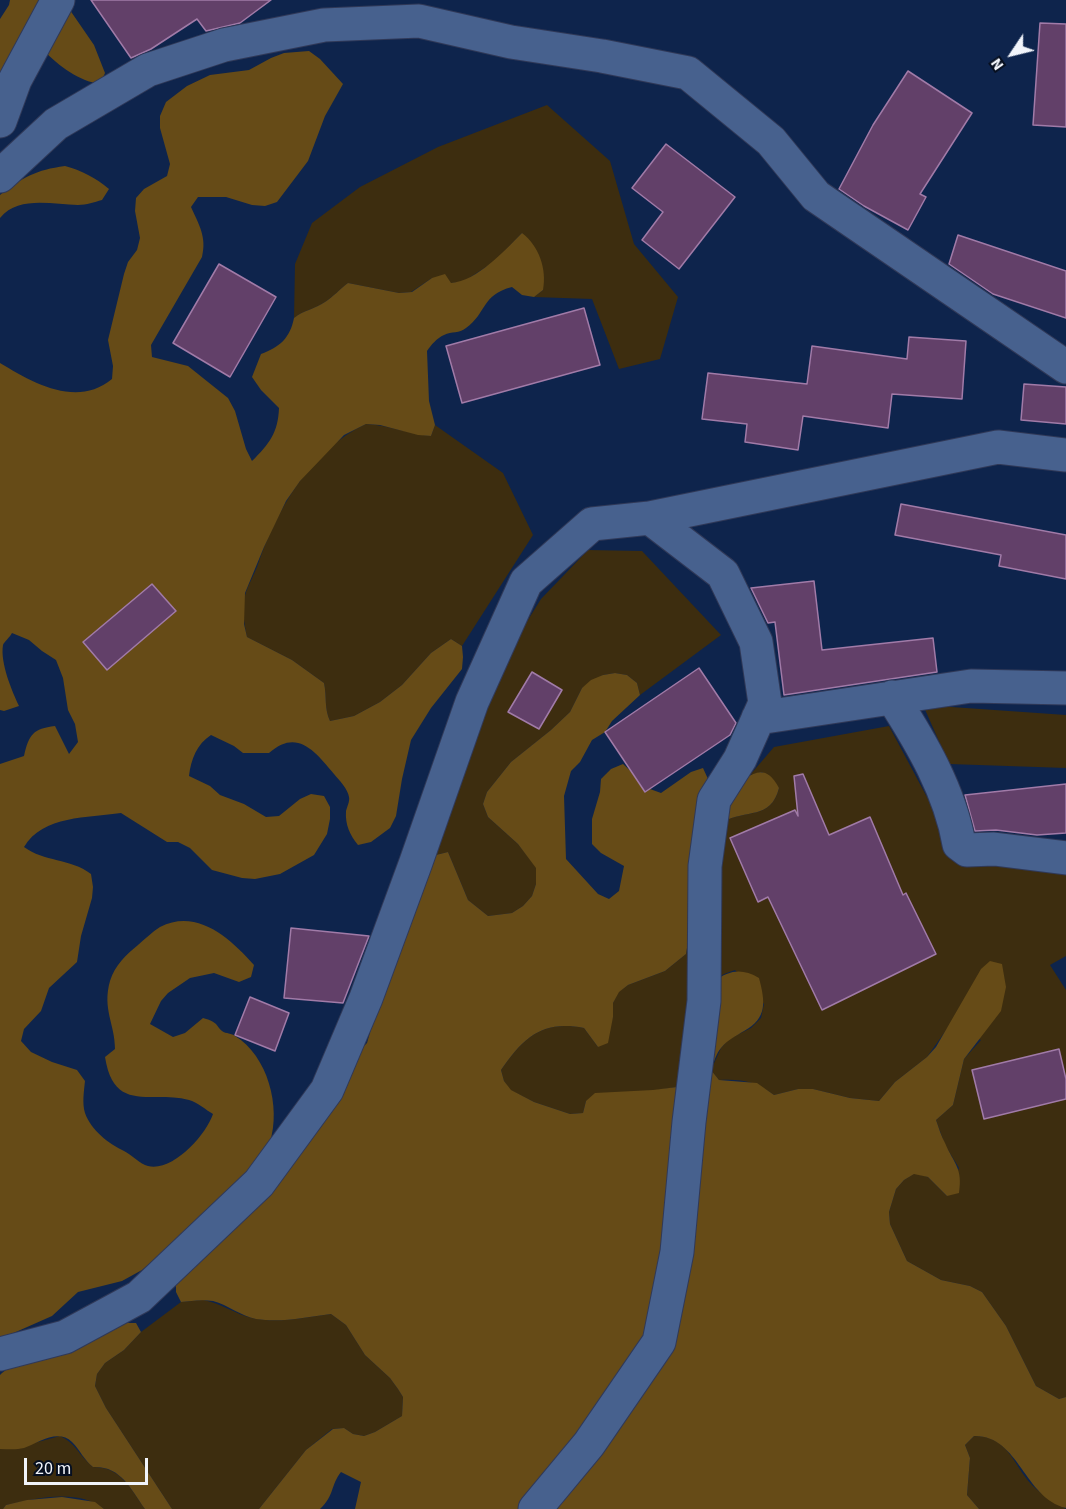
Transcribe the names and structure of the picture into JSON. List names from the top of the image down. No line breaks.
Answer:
{"scale_bar":"20 m","north":"bottom left"}
